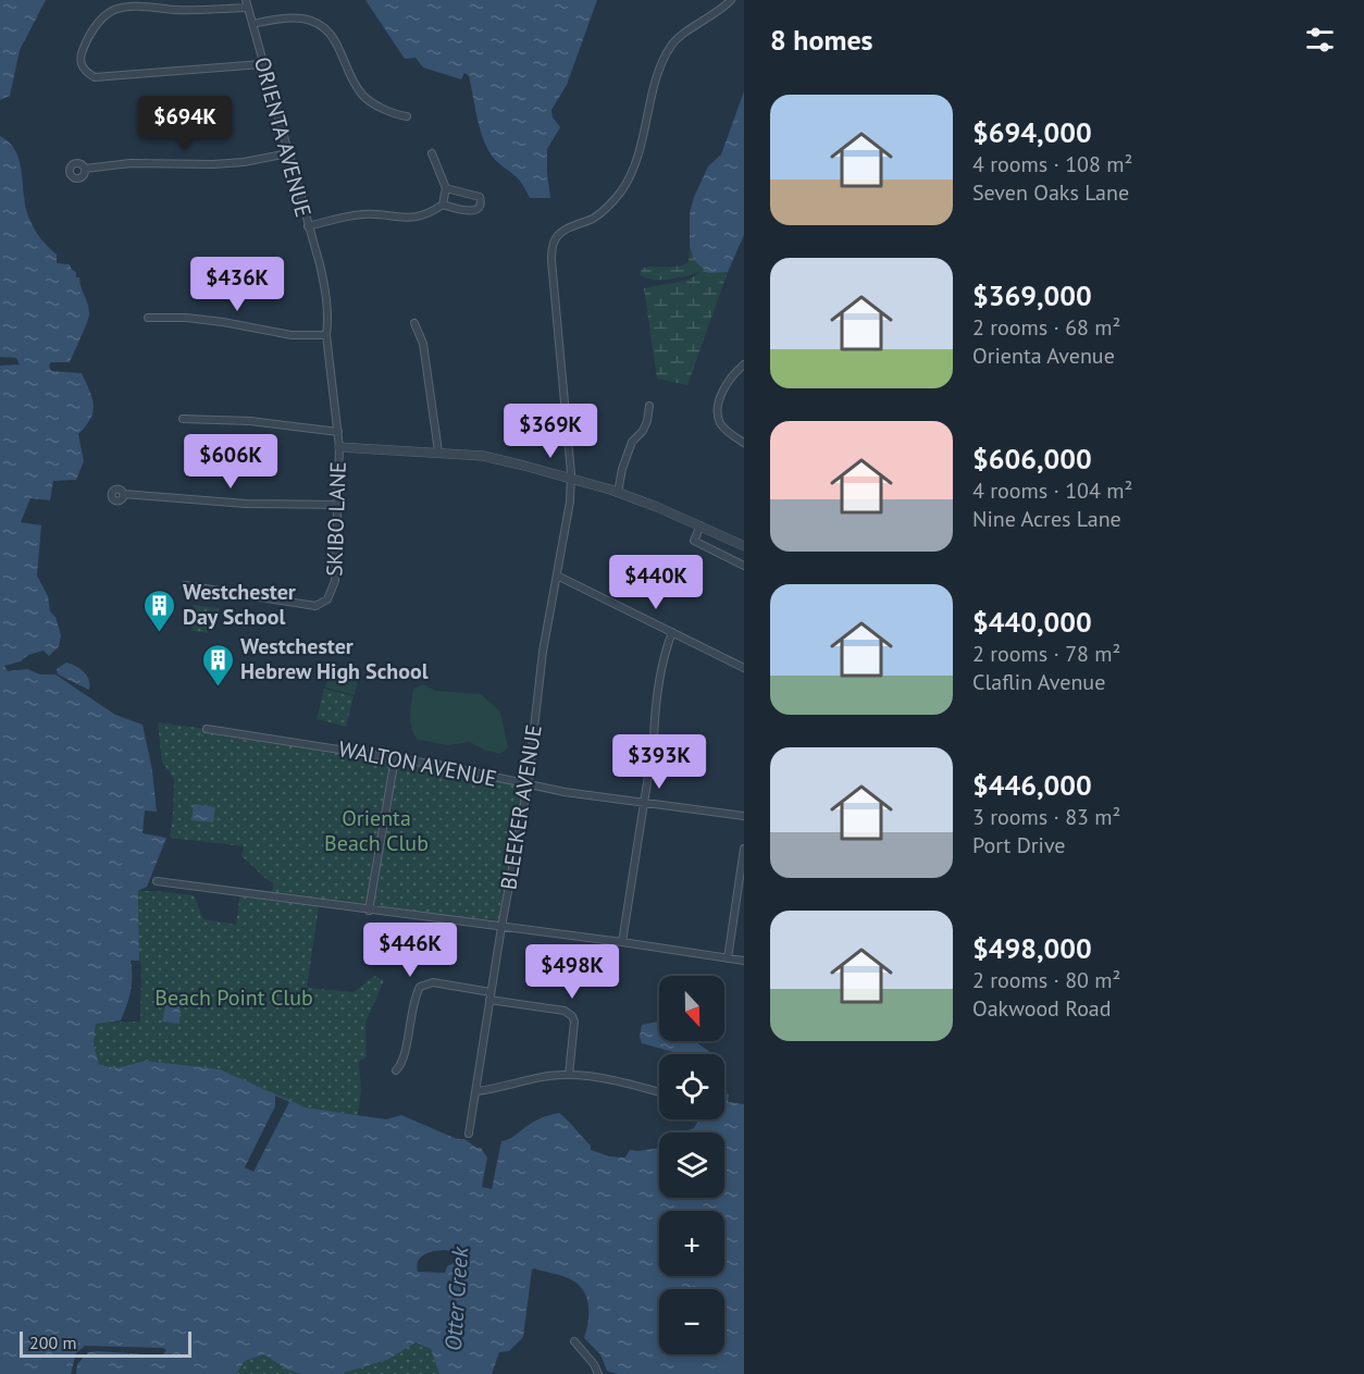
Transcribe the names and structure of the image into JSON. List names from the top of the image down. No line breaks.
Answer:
{"streets":{"street":["ORIENTA AVENUE","SKIBO LANE","WALTON AVENUE","BLEEKER AVENUE"]},"crossings":[["ORIENTA AVENUE","SKIBO LANE"],["WALTON AVENUE","BLEEKER AVENUE"]],"water":["Otter Creek"],"parks":["Orienta Beach Club","Beach Point Club"],"places":{"building":["Westchester Day School","Westchester Hebrew High School"]},"scale_bar":"200 m","north":"bottom","page":{"heading":"8 homes","list":[{"name":"$694,000","note":"4 rooms · 108 m² · Seven Oaks Lane"},{"name":"$369,000","note":"2 rooms · 68 m² · Orienta Avenue"},{"name":"$606,000","note":"4 rooms · 104 m² · Nine Acres Lane"},{"name":"$440,000","note":"2 rooms · 78 m² · Claflin Avenue"},{"name":"$446,000","note":"3 rooms · 83 m² · Port Drive"},{"name":"$498,000","note":"2 rooms · 80 m² · Oakwood Road"}],"price":["$694K","$436K","$369K","$606K","$440K","$393K","$446K","$498K"],"map_buttons":["+","−"],"scale":"200 m"}}
